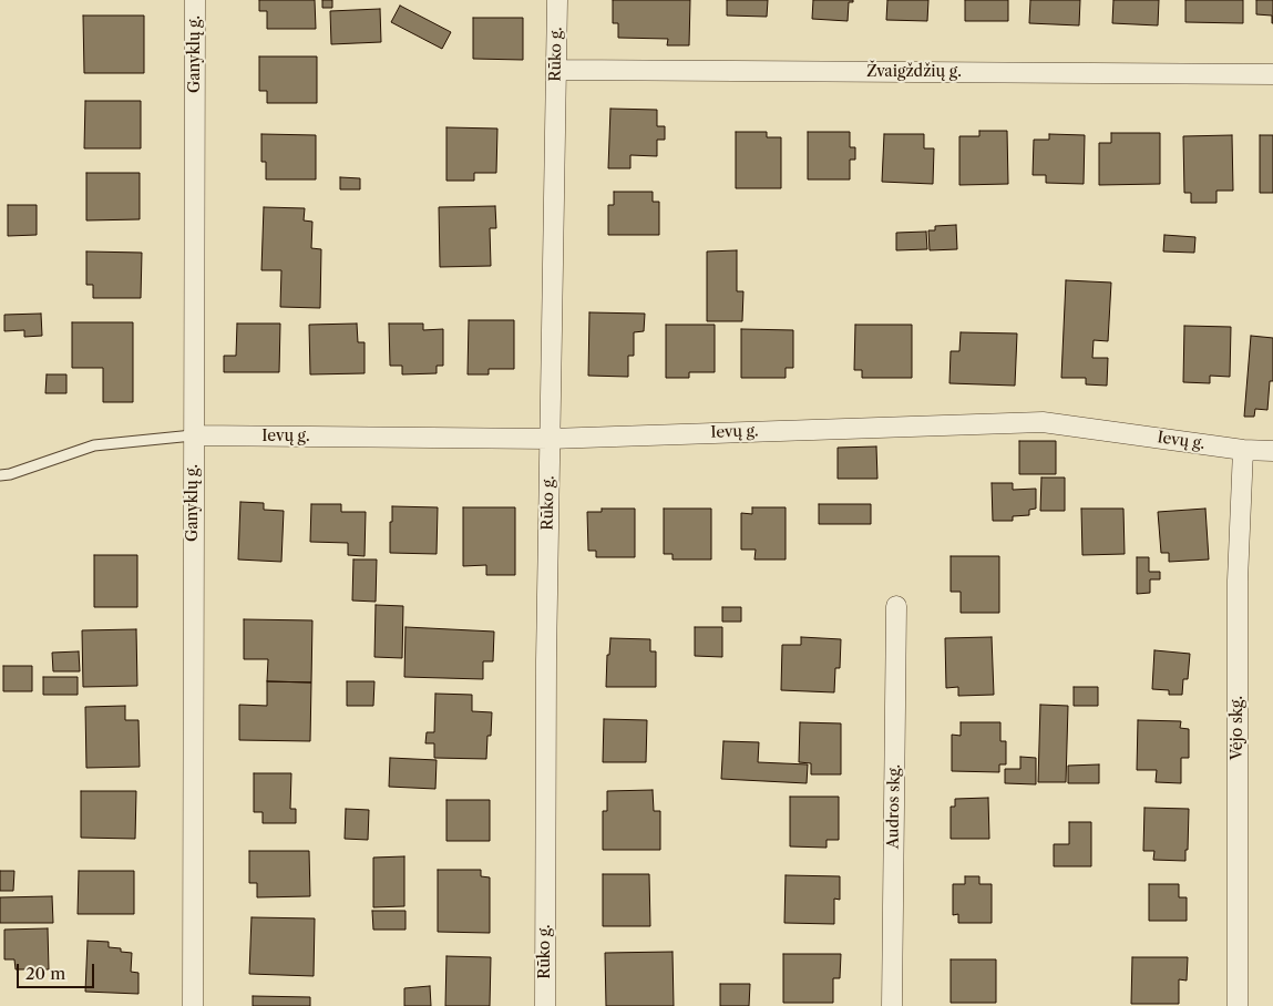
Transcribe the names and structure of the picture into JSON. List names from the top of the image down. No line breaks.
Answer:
{"streets":{"street":["Ganyklų g.","Rūko g.","Žvaigždžių g.","Ievų g.","Vėjo skg.","Audros skg."]},"crossings":[["Ganyklų g.","Ievų g."],["Rūko g.","Žvaigždžių g."],["Rūko g.","Ievų g."],["Ievų g.","Vėjo skg."]],"scale_bar":"20 m"}
